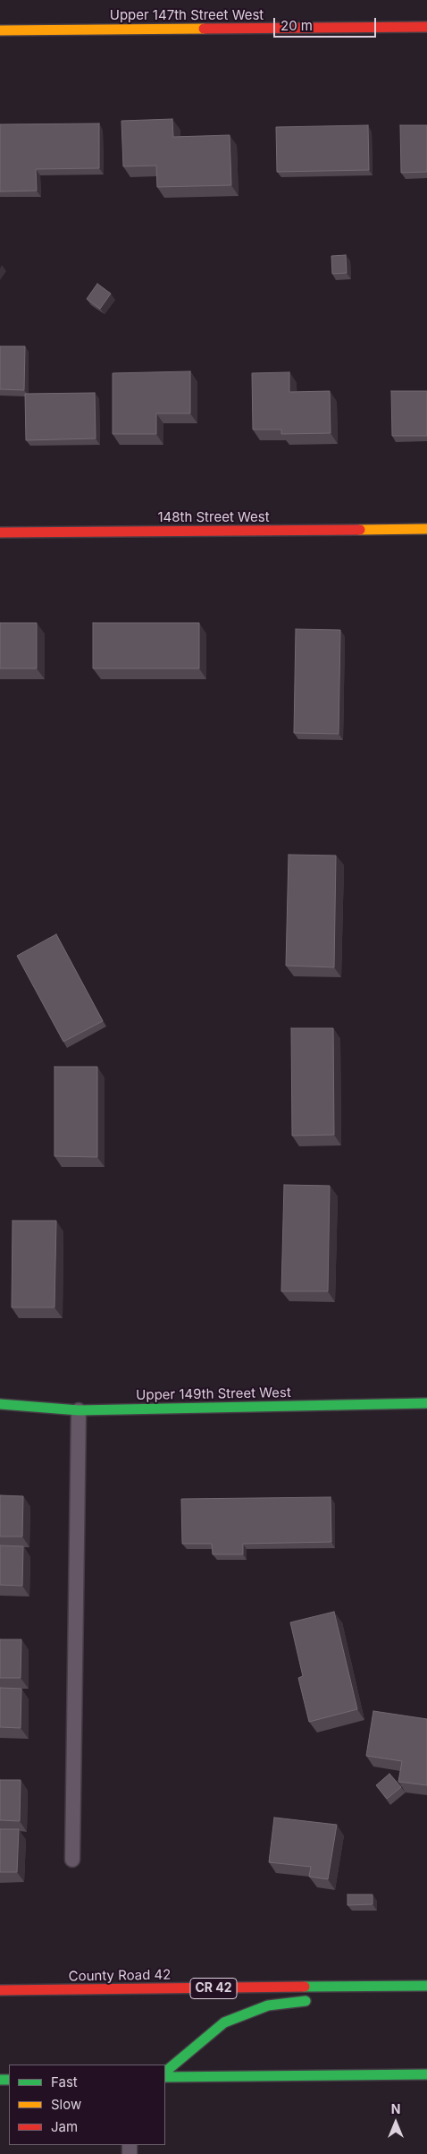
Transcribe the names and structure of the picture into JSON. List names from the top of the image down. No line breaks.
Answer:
{"streets":{"main road":["Upper 147th Street West","148th Street West","Upper 149th Street West","County Road 42","CR 42"]},"legend":["Fast","Slow","Jam"],"scale_bar":"20 m","north":"top"}
